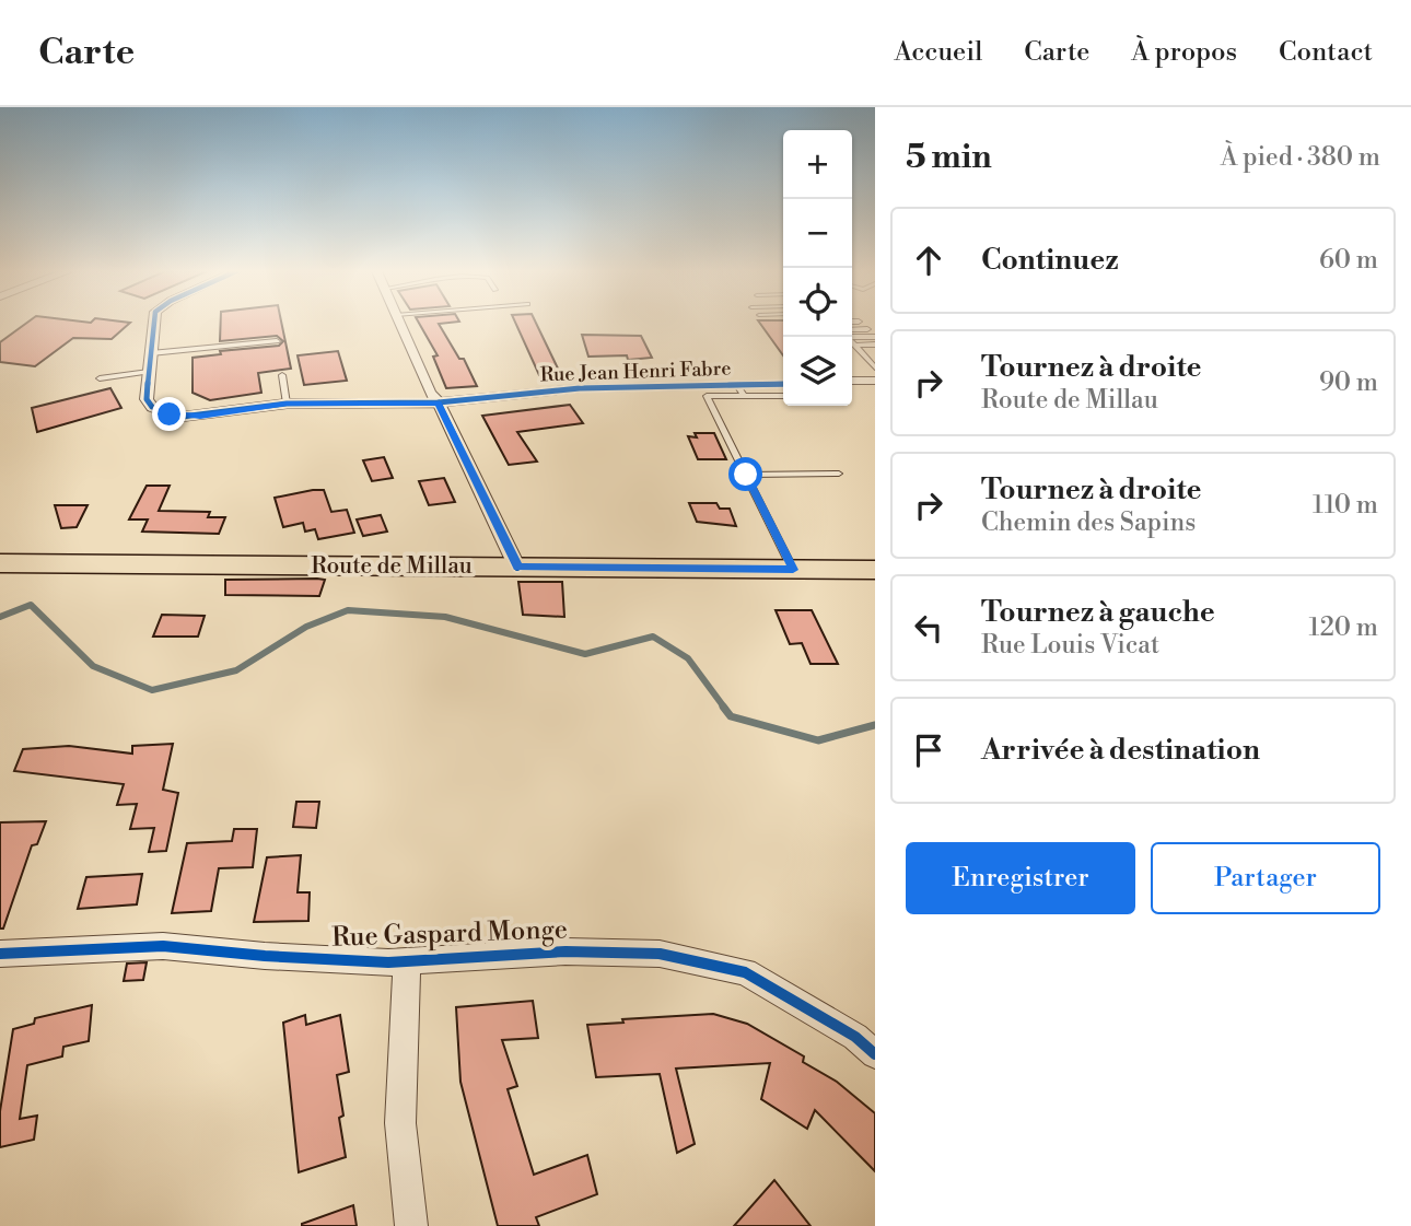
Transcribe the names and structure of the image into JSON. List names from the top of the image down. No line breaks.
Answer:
{"streets":{"main road":["Route de Millau"],"street":["Rue Jean Henri Fabre","Rue Gaspard Monge"]},"page":{"header":"Carte","nav":["Accueil","Carte","À propos","Contact"],"heading":["5 min","À pied · 380 m"],"map_buttons":["+","−"],"list":[["Continuez","60 m"],["Tournez à droite","Route de Millau","90 m"],["Tournez à droite","Chemin des Sapins","110 m"],["Tournez à gauche","Rue Louis Vicat","120 m"],"Arrivée à destination"],"buttons":["Enregistrer","Partager"]}}
